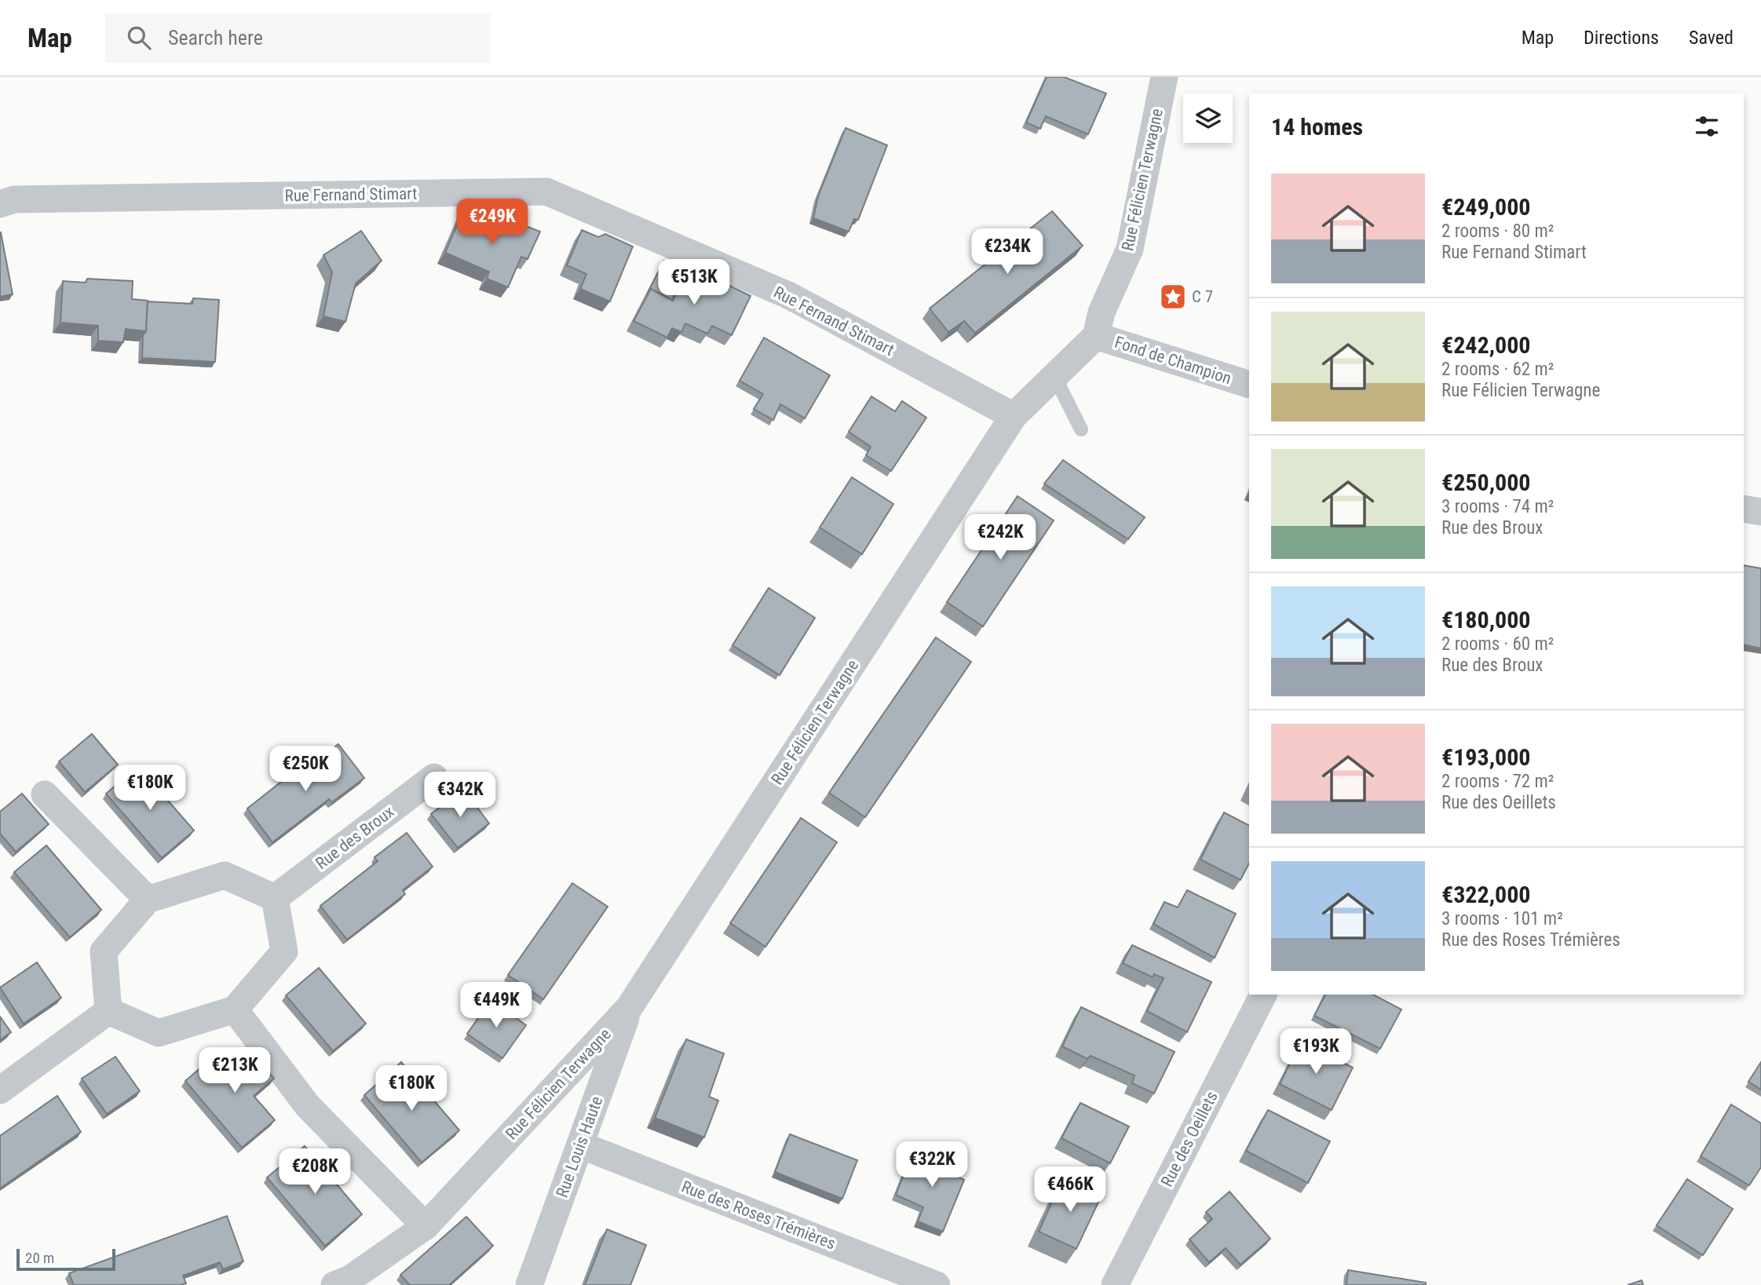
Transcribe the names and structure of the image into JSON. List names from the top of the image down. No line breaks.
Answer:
{"streets":{"street":["Rue Félicien Terwagne","Rue Fernand Stimart","Fond de Champion","Rue des Broux","Rue des Oeillets","Rue Louis Haute","Rue des Roses Trémières"]},"crossings":[["Rue Félicien Terwagne","Rue Fernand Stimart"],["Rue Félicien Terwagne","Fond de Champion"],["Rue Félicien Terwagne","Rue Louis Haute"],["Rue Louis Haute","Rue des Roses Trémières"]],"places":{"place":["C 7"]},"scale_bar":"20 m","page":{"header":"Map","search":"Search here","nav":["Map","Directions","Saved"],"heading":"14 homes","list":[{"name":"€249,000","note":"2 rooms · 80 m² · Rue Fernand Stimart"},{"name":"€242,000","note":"2 rooms · 62 m² · Rue Félicien Terwagne"},{"name":"€250,000","note":"3 rooms · 74 m² · Rue des Broux"},{"name":"€180,000","note":"2 rooms · 60 m² · Rue des Broux"},{"name":"€193,000","note":"2 rooms · 72 m² · Rue des Oeillets"},{"name":"€322,000","note":"3 rooms · 101 m² · Rue des Roses Trémières"}],"price":["€249K","€234K","€513K","€242K","€250K","€180K","€342K","€449K","€193K","€213K","€180K","€322K","€208K","€466K"],"scale":"20 m"}}
